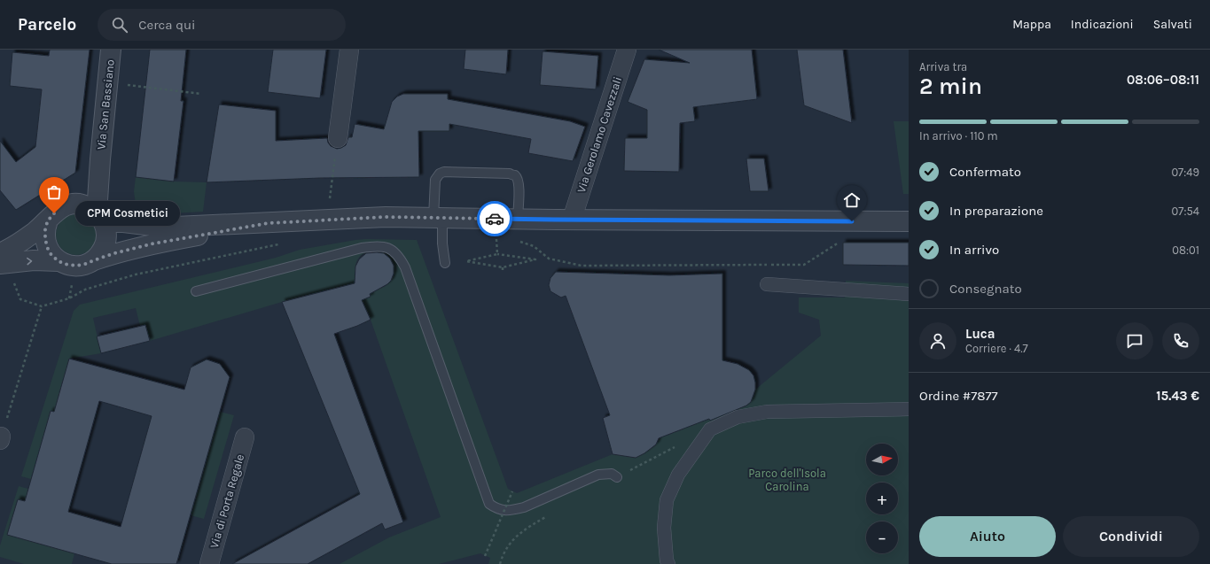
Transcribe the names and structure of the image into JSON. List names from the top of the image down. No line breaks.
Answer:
{"streets":{"street":["Via San Bassiano","Via Gerolamo Cavezzali","Via di Porta Regale"]},"parks":["Parco dell'Isola Carolina"],"places":["CPM Cosmetici"],"north":"right","page":{"header":"Parcelo","search":"Cerca qui","nav":["Mappa","Indicazioni","Salvati"],"heading":["2 min","Arriva tra","08:06–08:11"],"panel":["Luca","Corriere · 4.7","Ordine #7877","15.43 €"],"bar":"In arrivo · 110 m","list":[["Confermato","07:49"],["In preparazione","07:54"],["In arrivo","08:01"],"Consegnato"],"bubble":"CPM Cosmetici","map_buttons":["+","−"],"buttons":["Aiuto","Condividi"]}}
